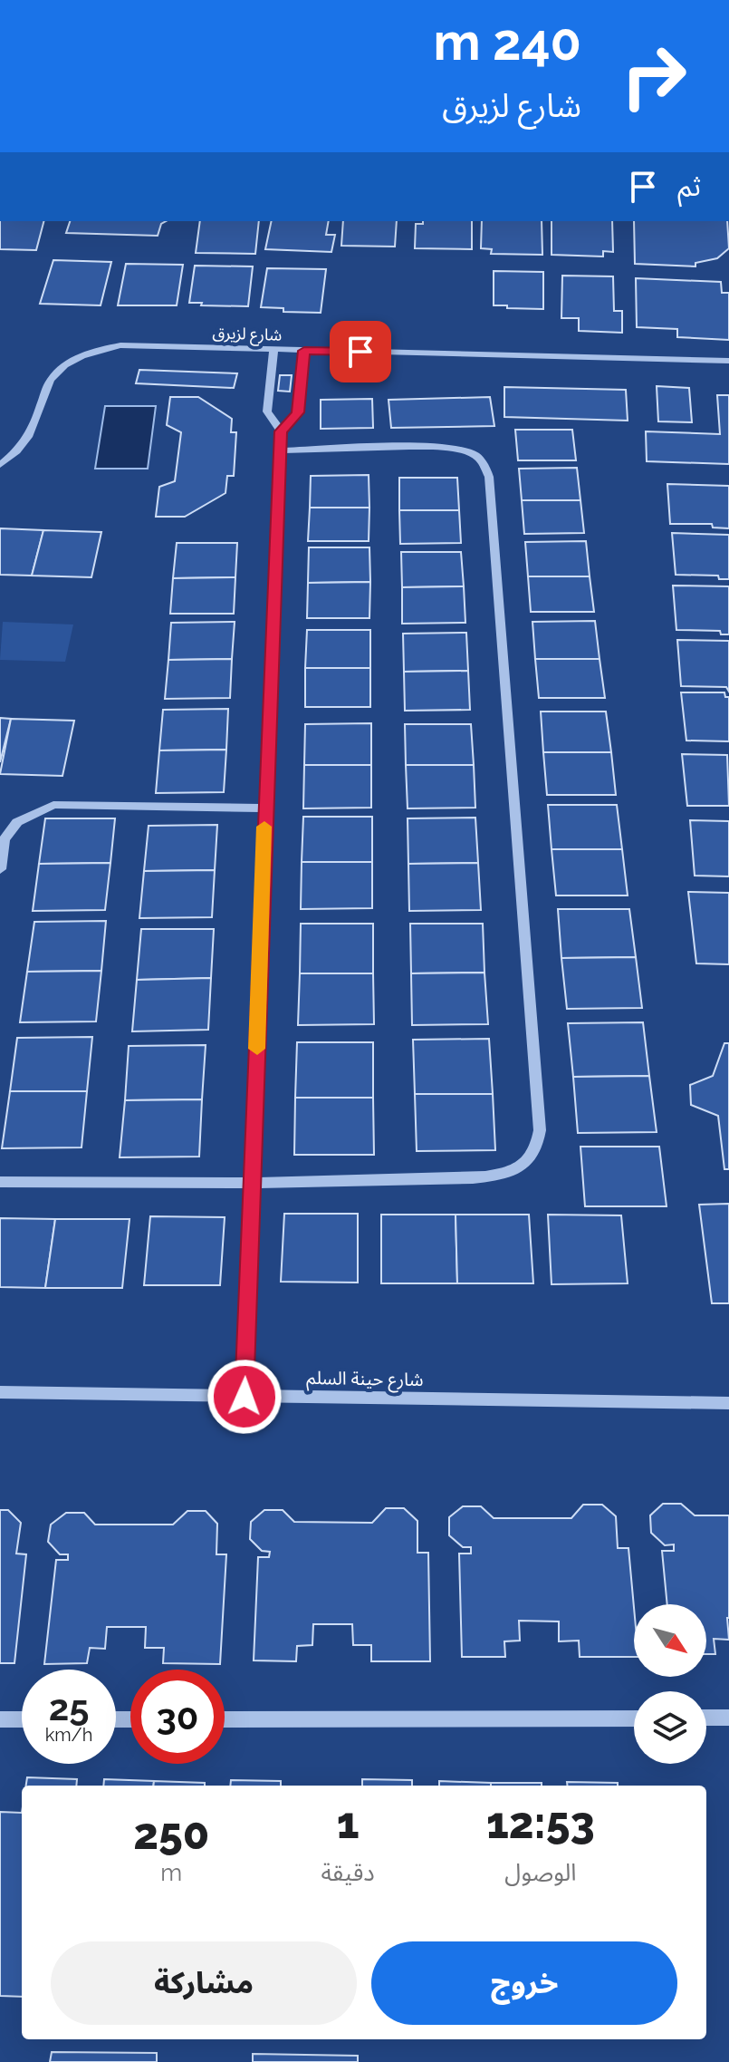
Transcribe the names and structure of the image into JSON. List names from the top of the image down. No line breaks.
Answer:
{"streets":{"street":["شارع لزيرق","شارع حينة السلم"]},"north":"bottom right","page":{"turn":["240 m","شارع لزيرق"],"then":"ثم","speed":"25 km/h","limit":"30","eta":["12:53","الوصول","1","دقيقة","250","m"],"buttons":["خروج","مشاركة"]}}
